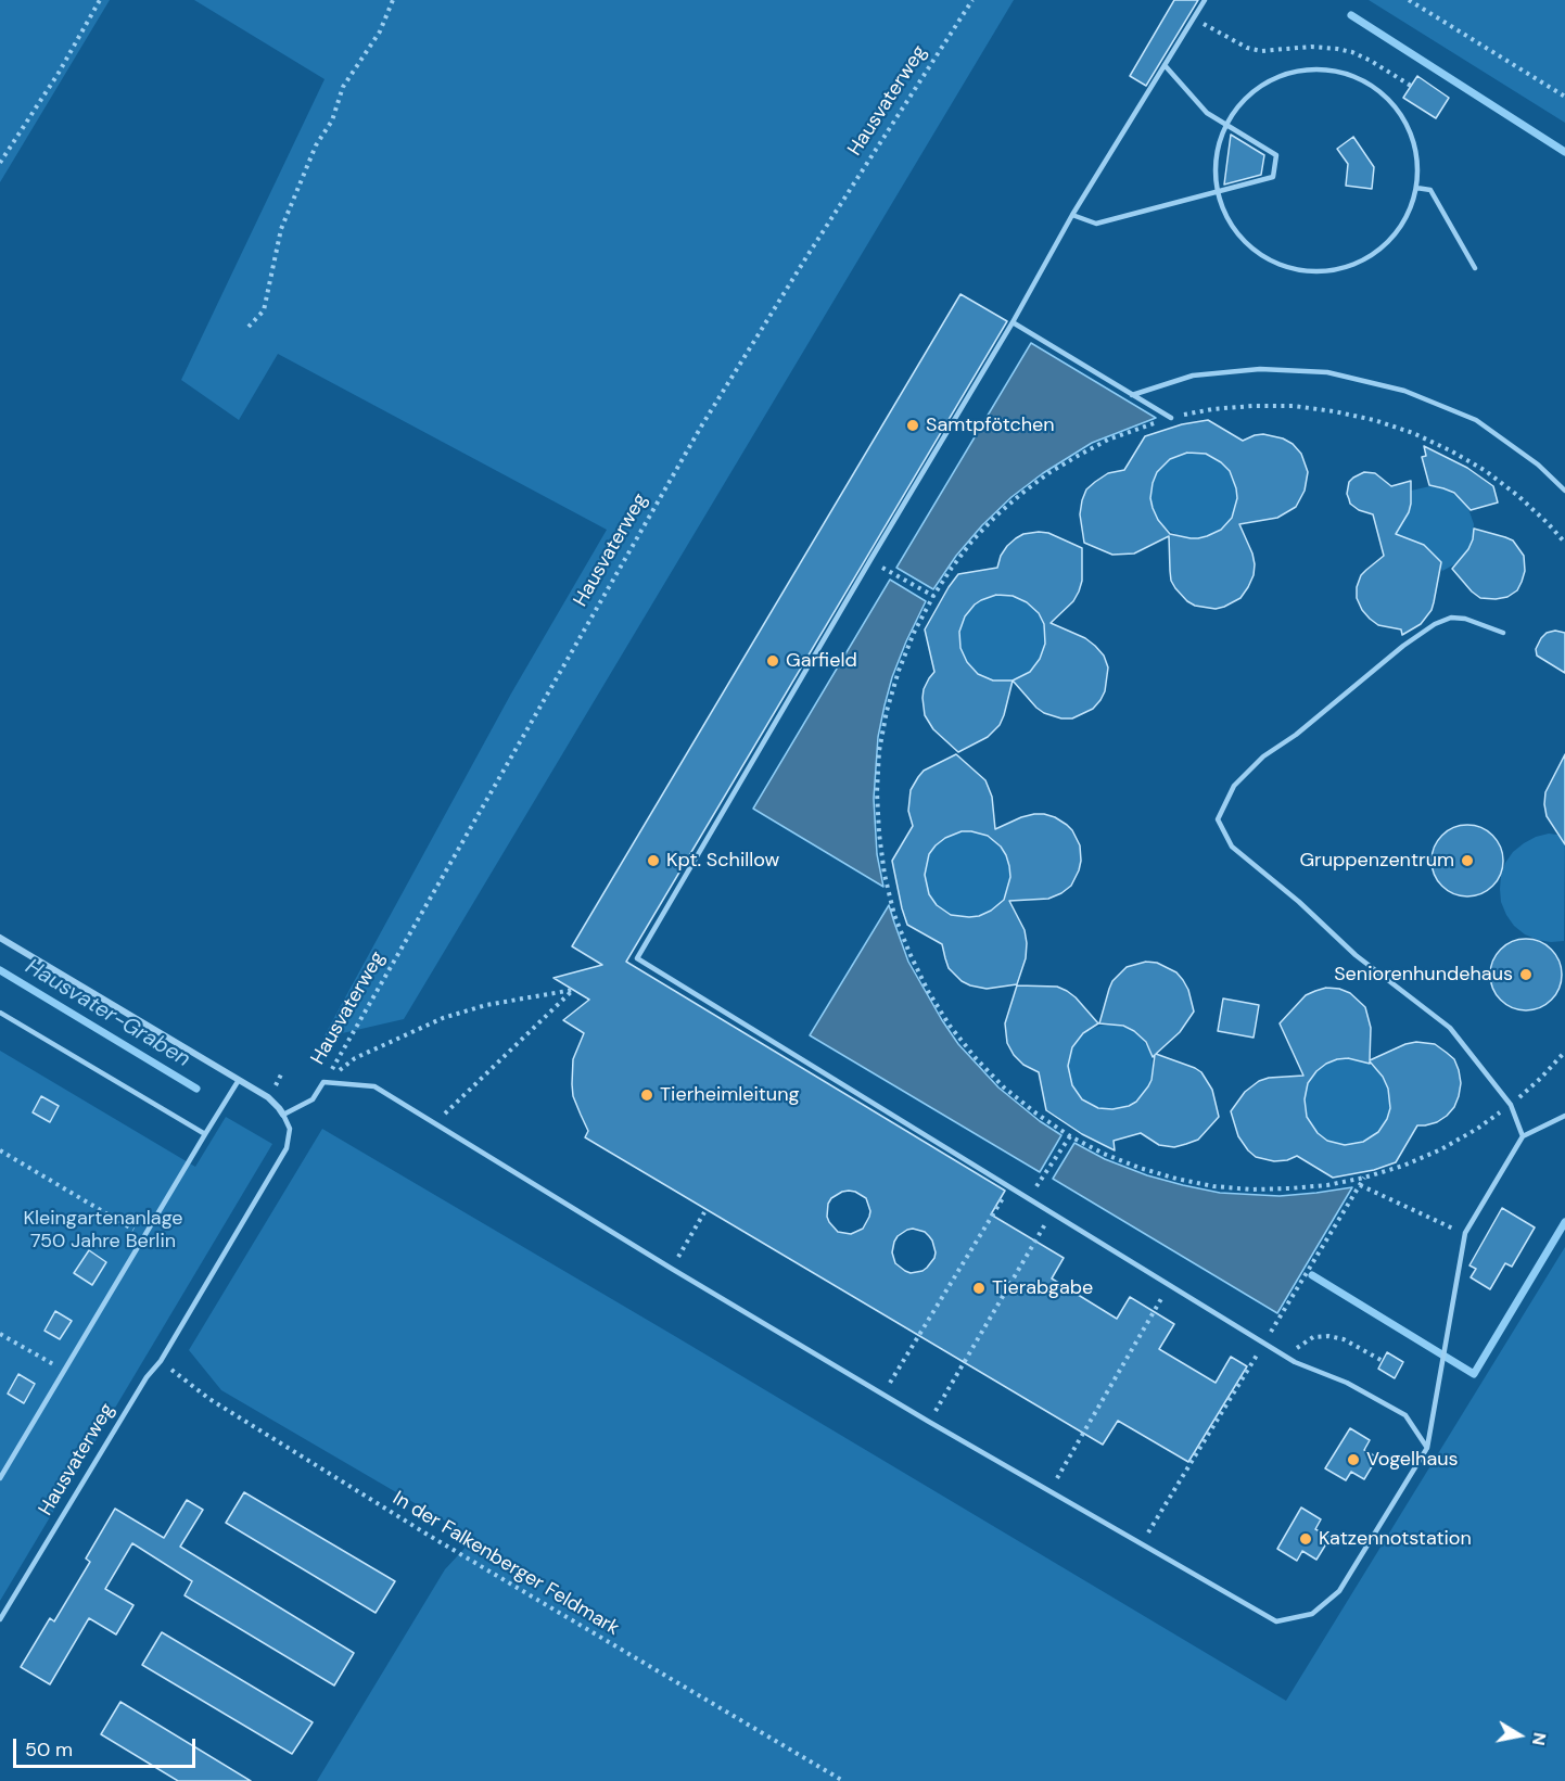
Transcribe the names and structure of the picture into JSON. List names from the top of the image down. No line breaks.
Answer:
{"streets":{"lane":["Hausvaterweg"],"path":["In der Falkenberger Feldmark"]},"crossings":[["Hausvaterweg","In der Falkenberger Feldmark"]],"water":["Hausvater-Graben"],"parks":["Kleingartenanlage 750 Jahre Berlin"],"places":["Samtpfötchen","Garfield","Kpt. Schillow","Gruppenzentrum","Seniorenhundehaus","Tierheimleitung","Tierabgabe","Vogelhaus","Katzennotstation"],"scale_bar":"50 m","north":"right"}
